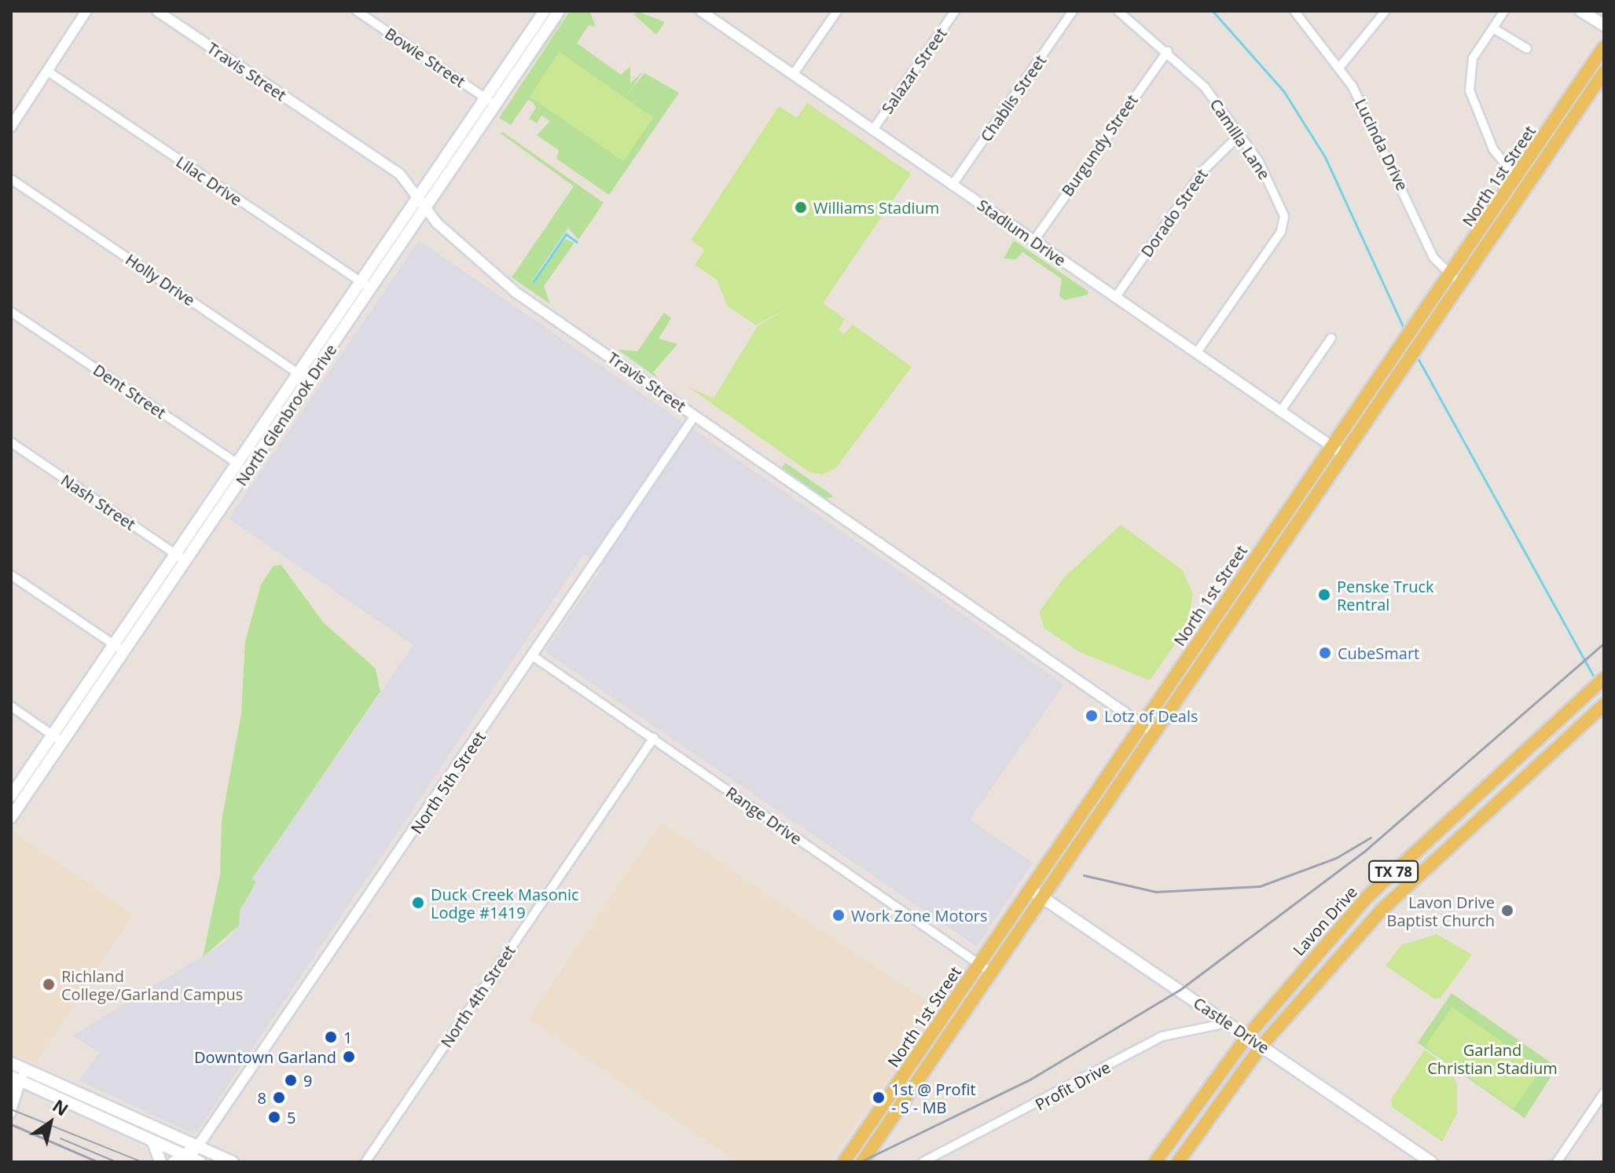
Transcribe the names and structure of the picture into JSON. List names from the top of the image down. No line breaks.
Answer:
{"streets":{"main road":["North 1st Street","North Glenbrook Drive","TX 78","Lavon Drive","Castle Drive"],"street":["Bowie Street","Salazar Street","Travis Street","Chablis Street","Camilla Lane","Lucinda Drive","Burgundy Street","Lilac Drive","Dorado Street","Stadium Drive","Holly Drive","Dent Street","Nash Street","North 5th Street","Range Drive","North 4th Street","Profit Drive"]},"crossings":[["Bowie Street","North Glenbrook Drive"],["Salazar Street","Stadium Drive"],["Travis Street","North 1st Street"],["Travis Street","North Glenbrook Drive"],["Travis Street","North 5th Street"],["Chablis Street","Stadium Drive"],["Camilla Lane","Burgundy Street"],["Camilla Lane","Dorado Street"],["Camilla Lane","Stadium Drive"],["Lucinda Drive","North 1st Street"],["Burgundy Street","Stadium Drive"],["North 1st Street","Stadium Drive"],["North 1st Street","Range Drive"],["North 1st Street","Castle Drive"],["Lilac Drive","North Glenbrook Drive"],["Dorado Street","Stadium Drive"],["Holly Drive","North Glenbrook Drive"],["Dent Street","North Glenbrook Drive"],["North Glenbrook Drive","Nash Street"],["North 5th Street","Range Drive"],["Range Drive","North 4th Street"],["TX 78","Castle Drive"],["Lavon Drive","Castle Drive"],["Castle Drive","Profit Drive"]],"parks":["Garland Christian Stadium"],"places":["Williams Stadium","Penske Truck Rentral","CubeSmart","Lotz of Deals","Duck Creek Masonic Lodge #1419","Lavon Drive Baptist Church","Work Zone Motors","Richland College/Garland Campus","1","Downtown Garland","9","8","1st @ Profit - S - MB","5"],"north":"top right"}
